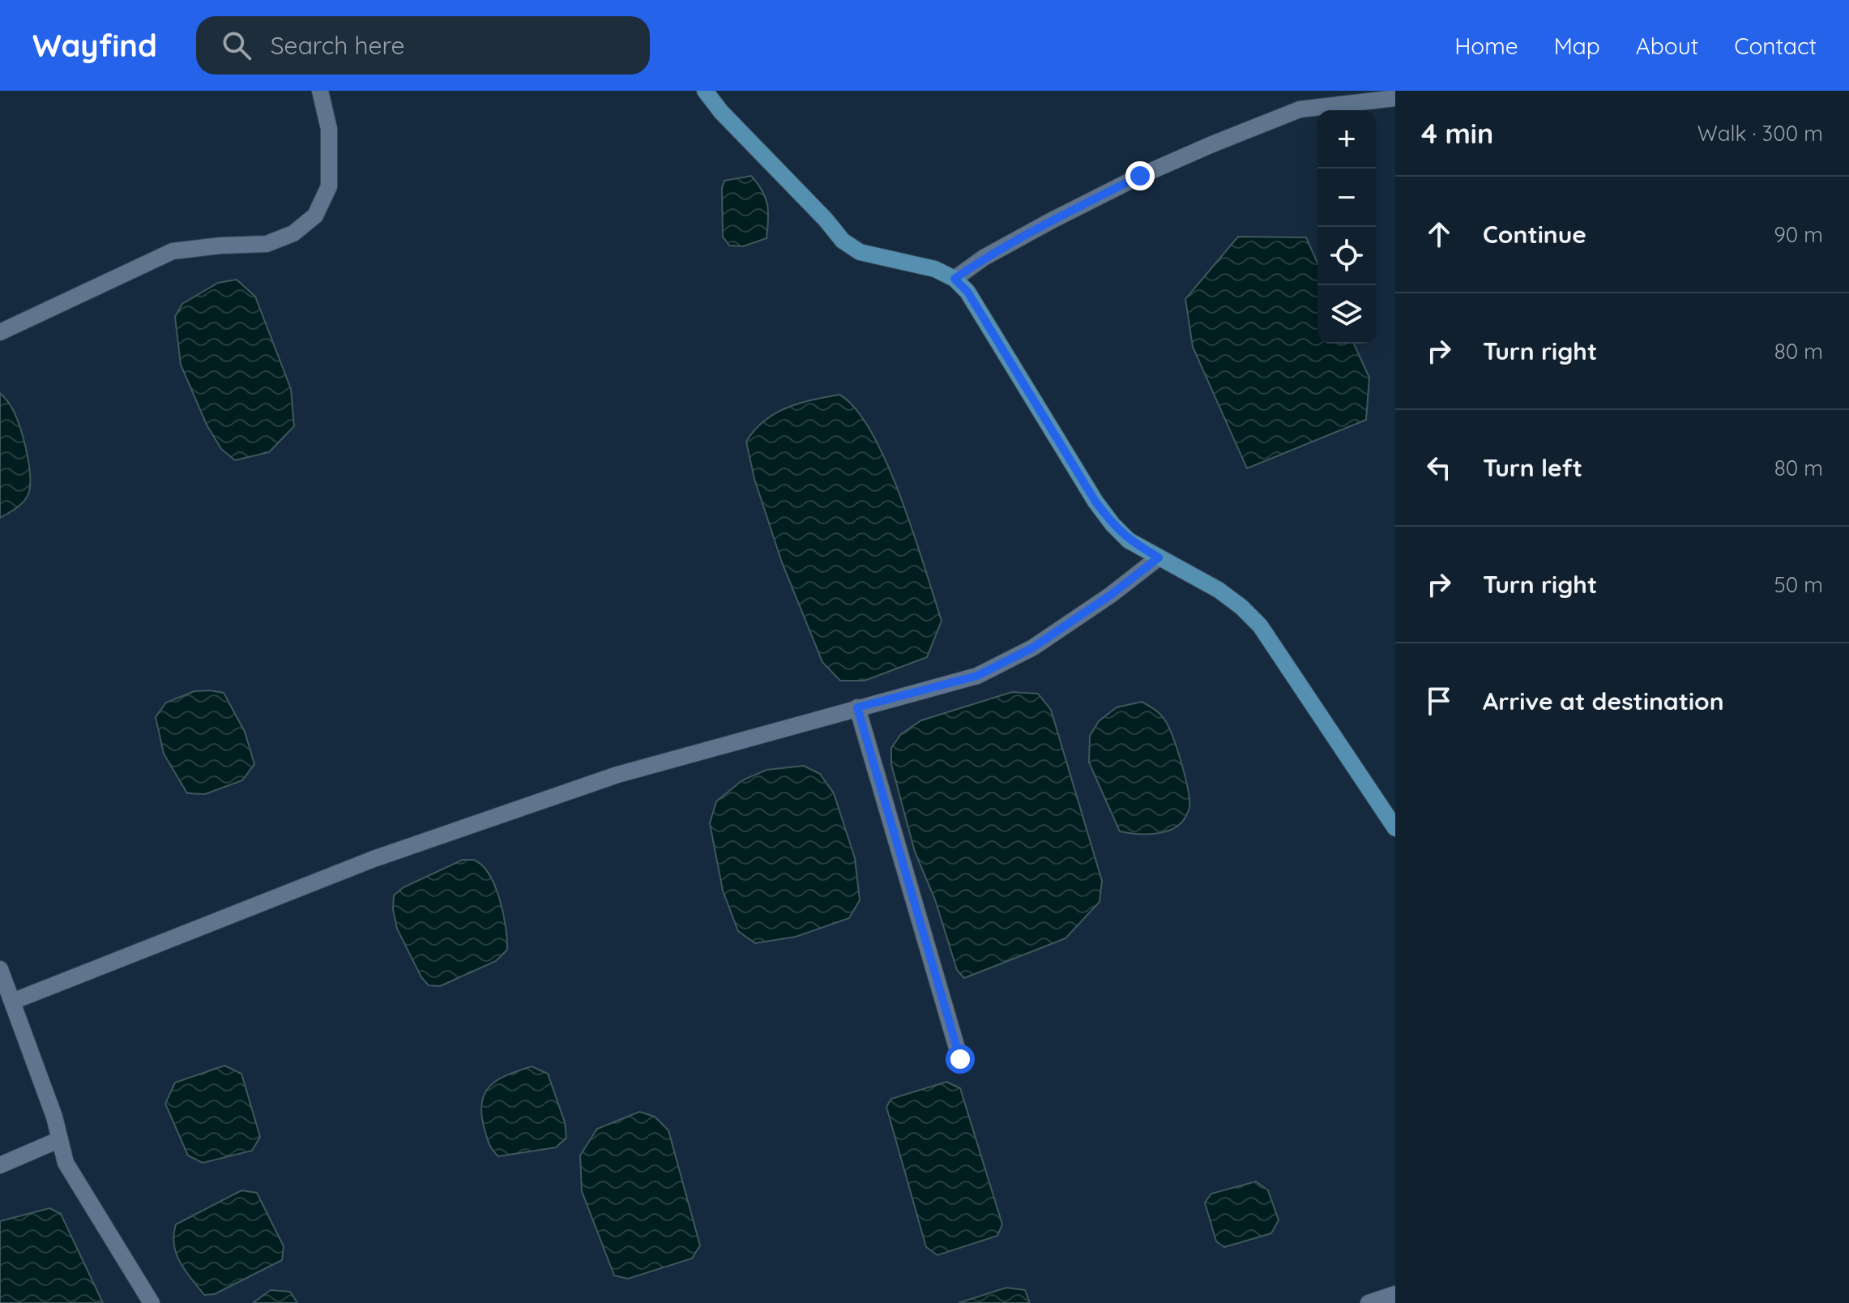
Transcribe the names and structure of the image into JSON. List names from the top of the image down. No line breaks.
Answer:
{"page":{"header":"Wayfind","search":"Search here","nav":["Home","Map","About","Contact"],"heading":["4 min","Walk · 300 m"],"map_buttons":["+","−"],"list":[["Continue","90 m"],["Turn right","80 m"],["Turn left","80 m"],["Turn right","50 m"],"Arrive at destination"]}}
